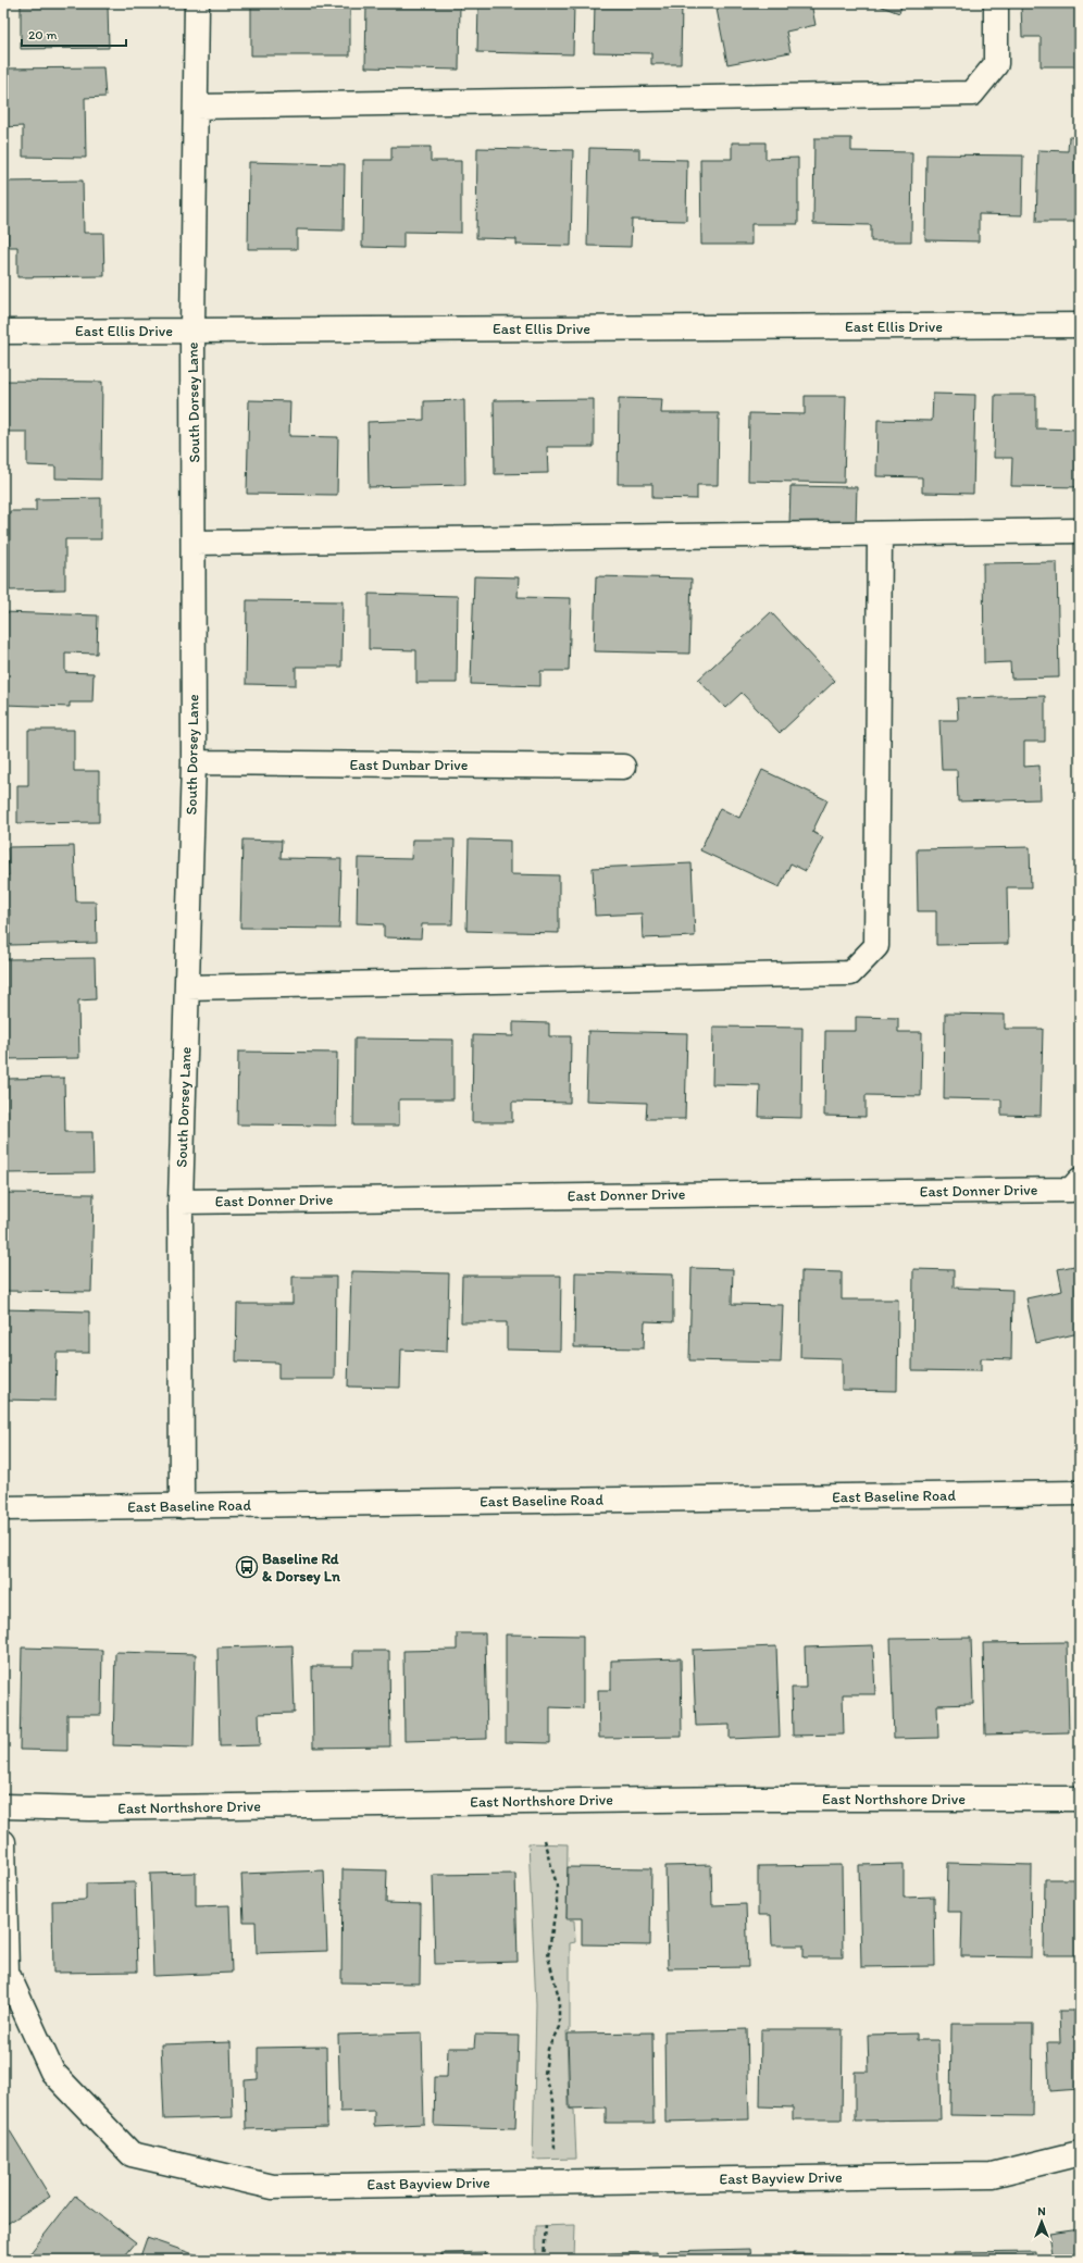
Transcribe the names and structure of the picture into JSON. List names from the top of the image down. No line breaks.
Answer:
{"streets":{"street":["East Ellis Drive","South Dorsey Lane","East Dunbar Drive","East Donner Drive","East Baseline Road","East Northshore Drive","East Bayview Drive"]},"crossings":[["East Ellis Drive","South Dorsey Lane"],["South Dorsey Lane","East Dunbar Drive"],["South Dorsey Lane","East Donner Drive"],["South Dorsey Lane","East Baseline Road"]],"places":{"bus stop":["Baseline Rd & Dorsey Ln"]},"scale_bar":"20 m","north":"top"}
